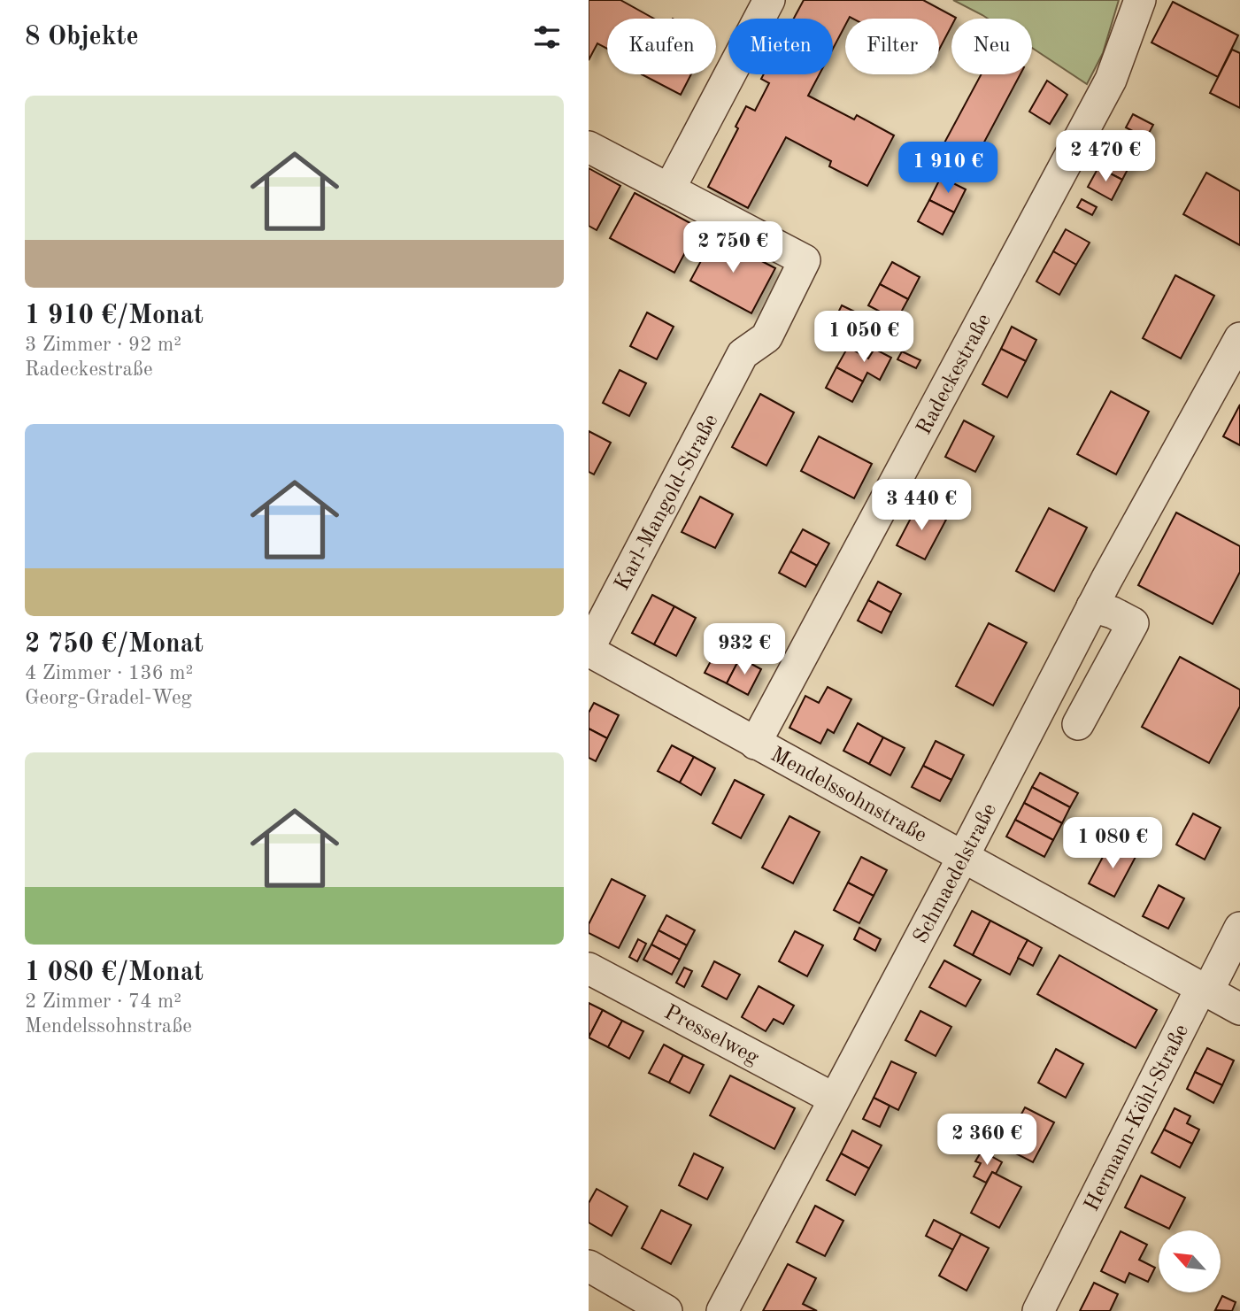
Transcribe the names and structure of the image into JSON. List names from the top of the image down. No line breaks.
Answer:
{"streets":{"street":["Radeckestraße","Karl-Mangold-Straße","Mendelssohnstraße","Schmaedelstraße","Presselweg","Hermann-Köhl-Straße"]},"crossings":[["Radeckestraße","Mendelssohnstraße"],["Karl-Mangold-Straße","Mendelssohnstraße"],["Mendelssohnstraße","Schmaedelstraße"],["Mendelssohnstraße","Hermann-Köhl-Straße"],["Schmaedelstraße","Presselweg"]],"north":"top left","page":{"heading":"8 Objekte","chip":["Kaufen","Mieten","Filter","Neu"],"list":[{"name":"1 910 €/Monat","note":"3 Zimmer · 92 m² · Radeckestraße"},{"name":"2 750 €/Monat","note":"4 Zimmer · 136 m² · Georg-Gradel-Weg"},{"name":"1 080 €/Monat","note":"2 Zimmer · 74 m² · Mendelssohnstraße"}],"price":["2 470 €","1 910 €","2 750 €","1 050 €","3 440 €","932 €","1 080 €","2 360 €"]}}
